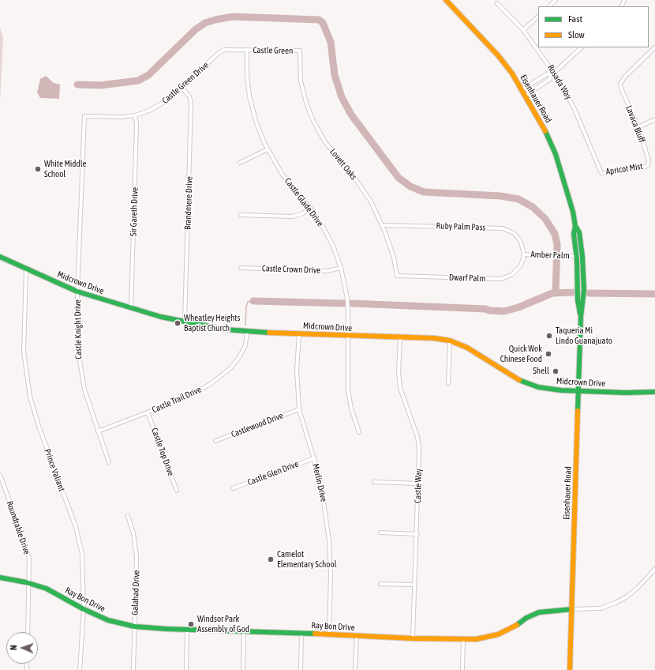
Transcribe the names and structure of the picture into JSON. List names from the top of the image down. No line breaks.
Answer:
{"streets":{"street":["Castle Green","Rosada Way","Castle Green Drive","Eisenhauer Road","Lavaca Bluff","Lovett Oaks","Apricot Mist","Castle Glade Drive","Brandmere Drive","Sir Gareth Drive","Ruby Palm Pass","Amber Palm","Castle Crown Drive","Dwarf Palm","Midcrown Drive","Castle Knight Drive","Castle Trail Drive","Castlewood Drive","Castle Top Drive","Prince Valiant","Castle Glen Drive","Merlin Drive","Castle Way","Roundtable Drive","Galahad Drive","Ray Bon Drive"]},"crossings":[["Castle Green","Castle Green Drive"],["Castle Green","Lovett Oaks"],["Castle Green","Castle Glade Drive"],["Rosada Way","Apricot Mist"],["Castle Green Drive","Castle Glade Drive"],["Castle Green Drive","Brandmere Drive"],["Castle Green Drive","Sir Gareth Drive"],["Castle Green Drive","Castle Knight Drive"],["Eisenhauer Road","Amber Palm"],["Eisenhauer Road","Midcrown Drive"],["Eisenhauer Road","Ray Bon Drive"],["Lavaca Bluff","Apricot Mist"],["Lovett Oaks","Ruby Palm Pass"],["Lovett Oaks","Dwarf Palm"],["Castle Glade Drive","Castle Crown Drive"],["Castle Glade Drive","Midcrown Drive"],["Brandmere Drive","Midcrown Drive"],["Sir Gareth Drive","Midcrown Drive"],["Ruby Palm Pass","Amber Palm"],["Ruby Palm Pass","Dwarf Palm"],["Amber Palm","Dwarf Palm"],["Midcrown Drive","Castle Knight Drive"],["Midcrown Drive","Castle Trail Drive"],["Midcrown Drive","Prince Valiant"],["Midcrown Drive","Merlin Drive"],["Midcrown Drive","Castle Way"],["Castle Knight Drive","Castle Trail Drive"],["Castle Trail Drive","Castle Top Drive"],["Castlewood Drive","Merlin Drive"],["Prince Valiant","Ray Bon Drive"],["Castle Glen Drive","Merlin Drive"],["Merlin Drive","Ray Bon Drive"],["Castle Way","Ray Bon Drive"],["Roundtable Drive","Ray Bon Drive"],["Galahad Drive","Ray Bon Drive"]],"places":["White Middle School","Wheatley Heights Baptist Church","Taqueria Mi Lindo Guanajuato","Quick Wok Chinese Food","Shell","Camelot Elementary School","Windsor Park Assembly of God"],"legend":["Fast","Slow"],"north":"left"}
